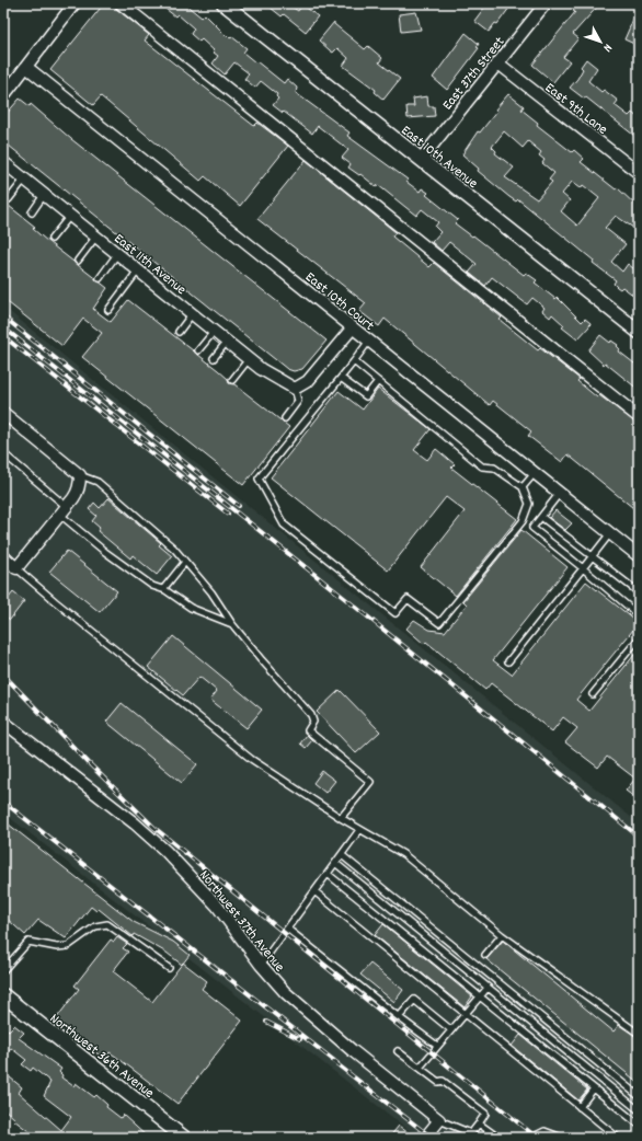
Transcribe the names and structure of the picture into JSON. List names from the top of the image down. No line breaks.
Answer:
{"streets":{"street":["East 37th Street","East 9th Lane","East 10th Avenue","East 11th Avenue","East 10th Court","Northwest 37th Avenue","Northwest 36th Avenue"]},"crossings":[["East 37th Street","East 9th Lane"],["East 37th Street","East 10th Avenue"]],"north":"bottom right"}
